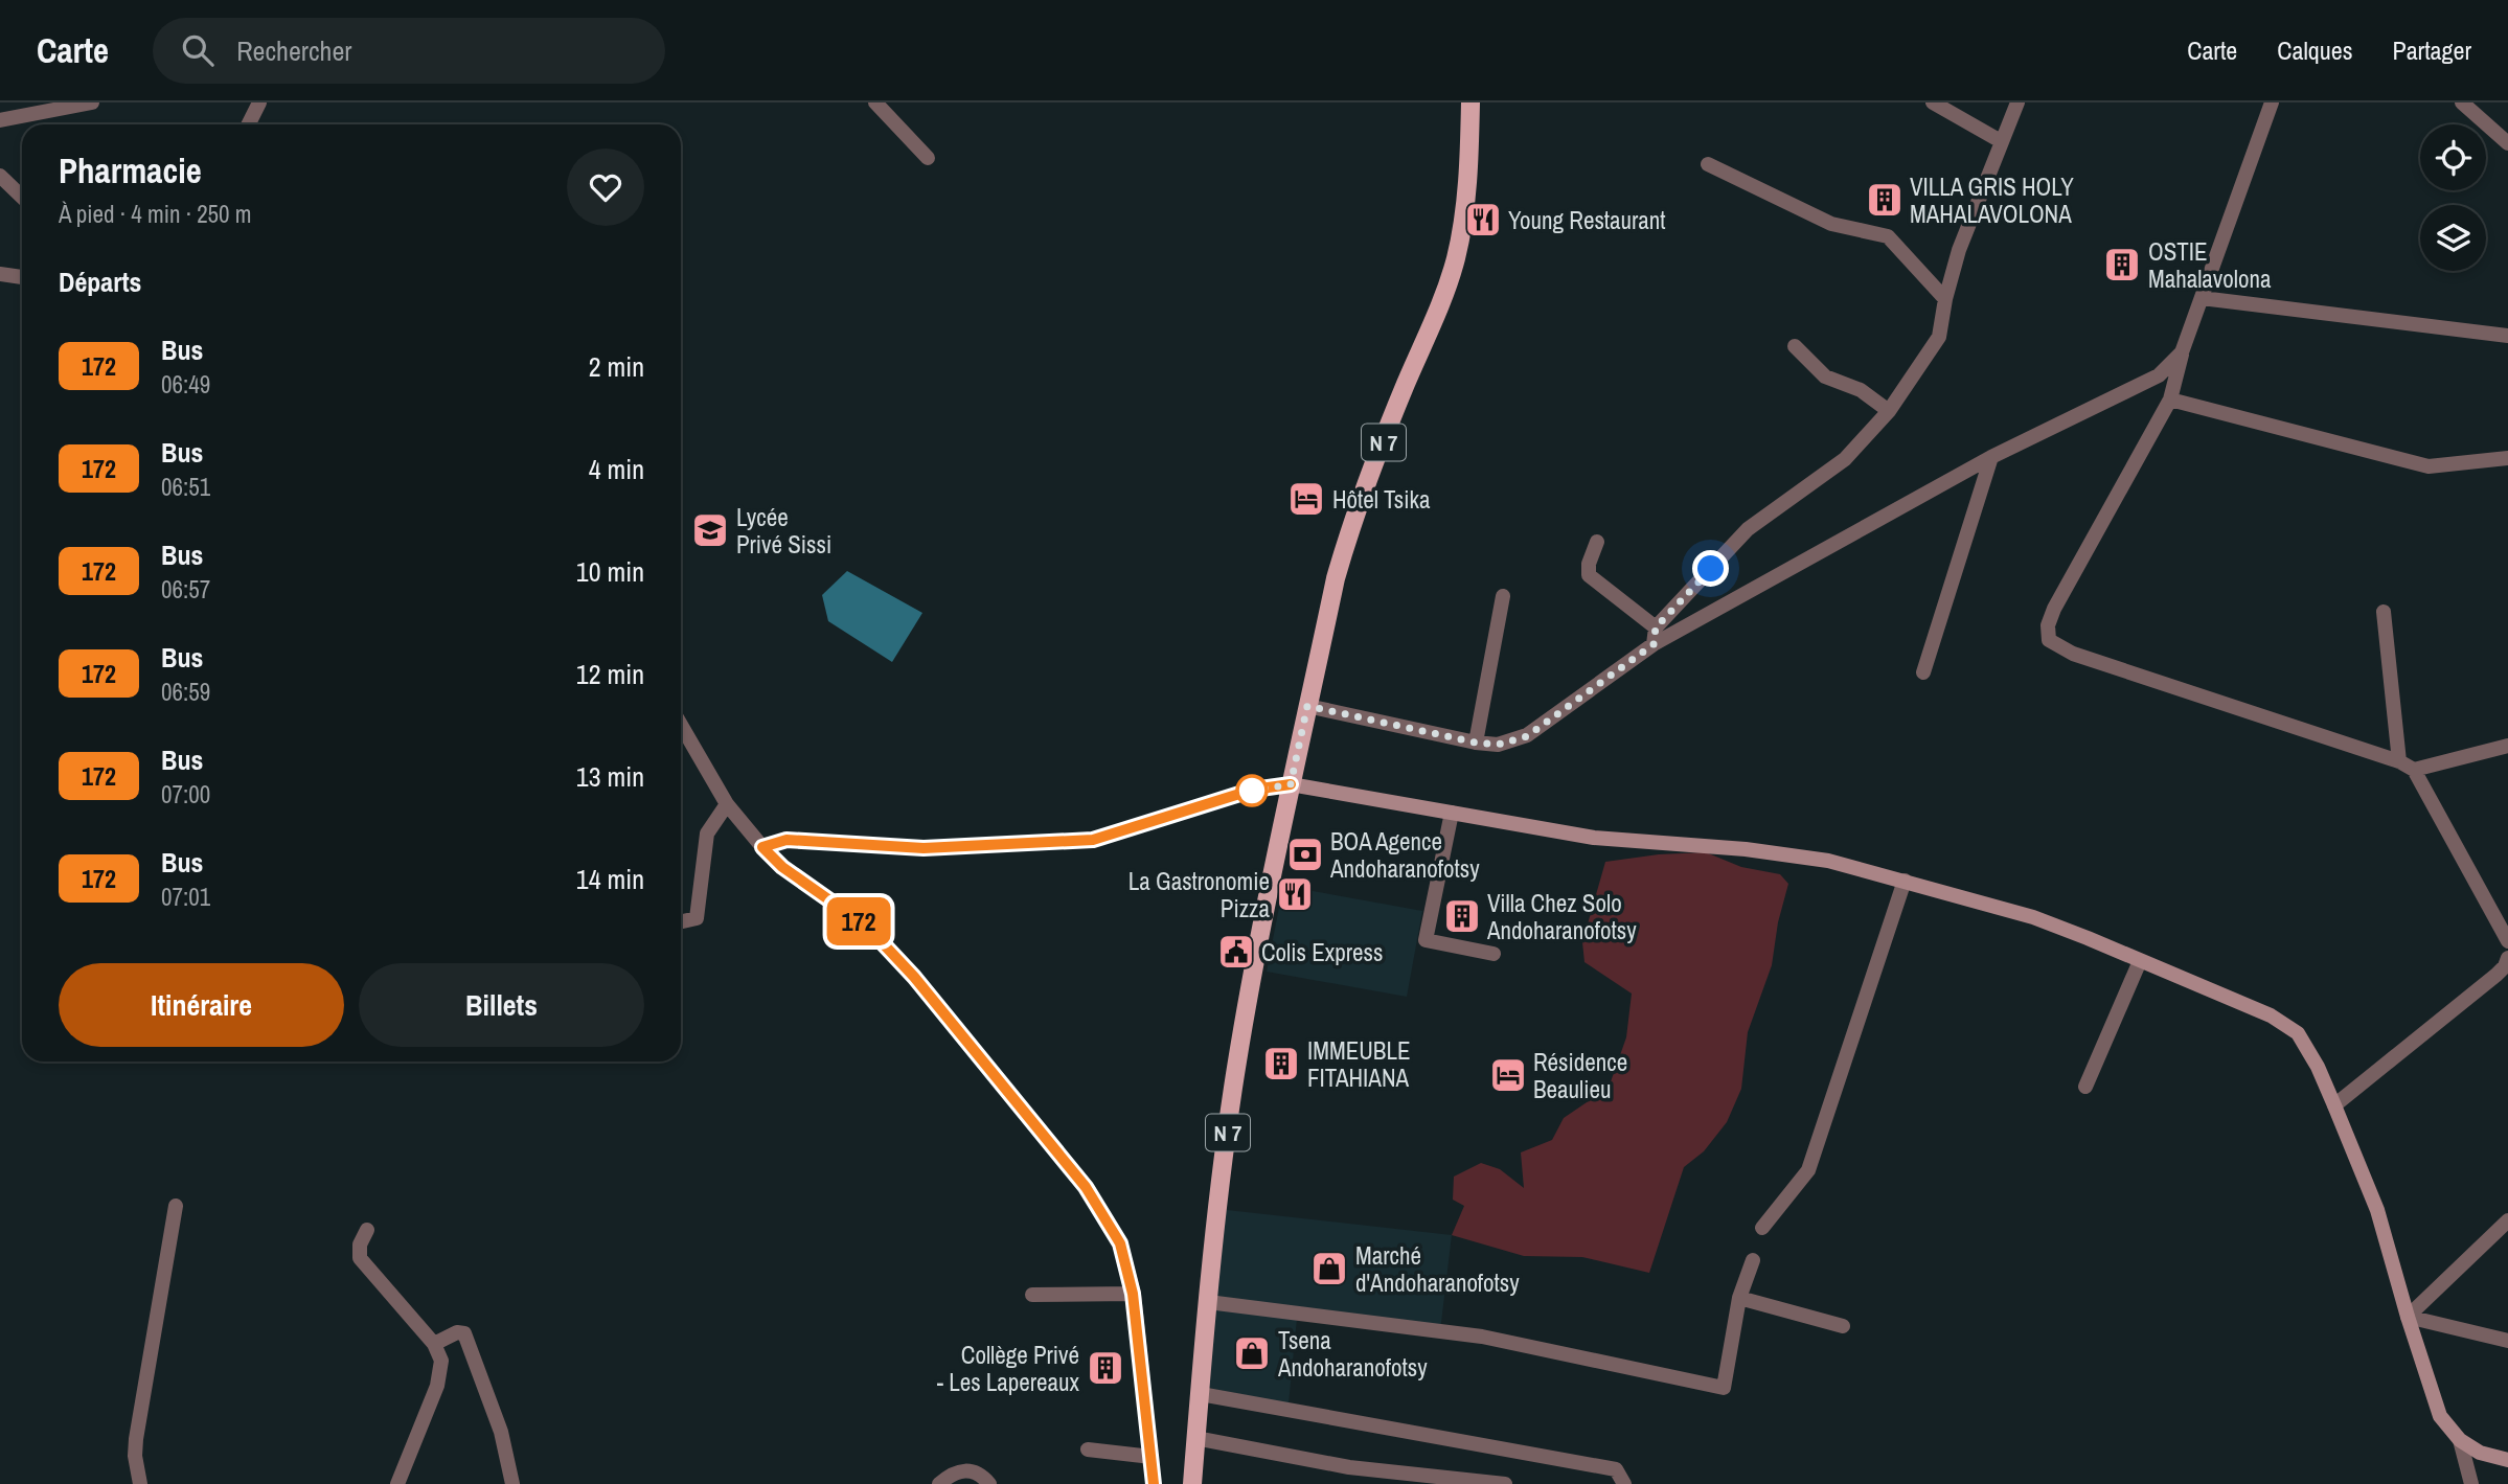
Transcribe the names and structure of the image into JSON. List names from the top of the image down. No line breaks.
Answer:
{"streets":{"main road":["N 7"]},"places":{"building":["VILLA GRIS HOLY MAHALAVOLONA","OSTIE Mahalavolona","Villa Chez Solo Andoharanofotsy","IMMEUBLE FITAHIANA","Collège Privé - Les Lapereaux"],"restaurant":["Young Restaurant","La Gastronomie Pizza"],"hotel":["Hôtel Tsika","Résidence Beaulieu"],"school or university":["Lycée Privé Sissi"],"bank":["BOA Agence Andoharanofotsy"],"public building":["Colis Express"],"shop":["Marché d'Andoharanofotsy","Tsena Andoharanofotsy"]},"lines":["bus line 172"],"page":{"header":"Carte","search":"Rechercher","nav":["Carte","Calques","Partager"],"on_map":"172","heading":[["Pharmacie","À pied · 4 min · 250 m"],"Départs"],"list":[{"mark":"172","name":"Bus","note":"06:49","value":"2 min"},{"mark":"172","name":"Bus","note":"06:51","value":"4 min"},{"mark":"172","name":"Bus","note":"06:57","value":"10 min"},{"mark":"172","name":"Bus","note":"06:59","value":"12 min"},{"mark":"172","name":"Bus","note":"07:00","value":"13 min"},{"mark":"172","name":"Bus","note":"07:01","value":"14 min"}],"buttons":["Itinéraire","Billets"]}}
